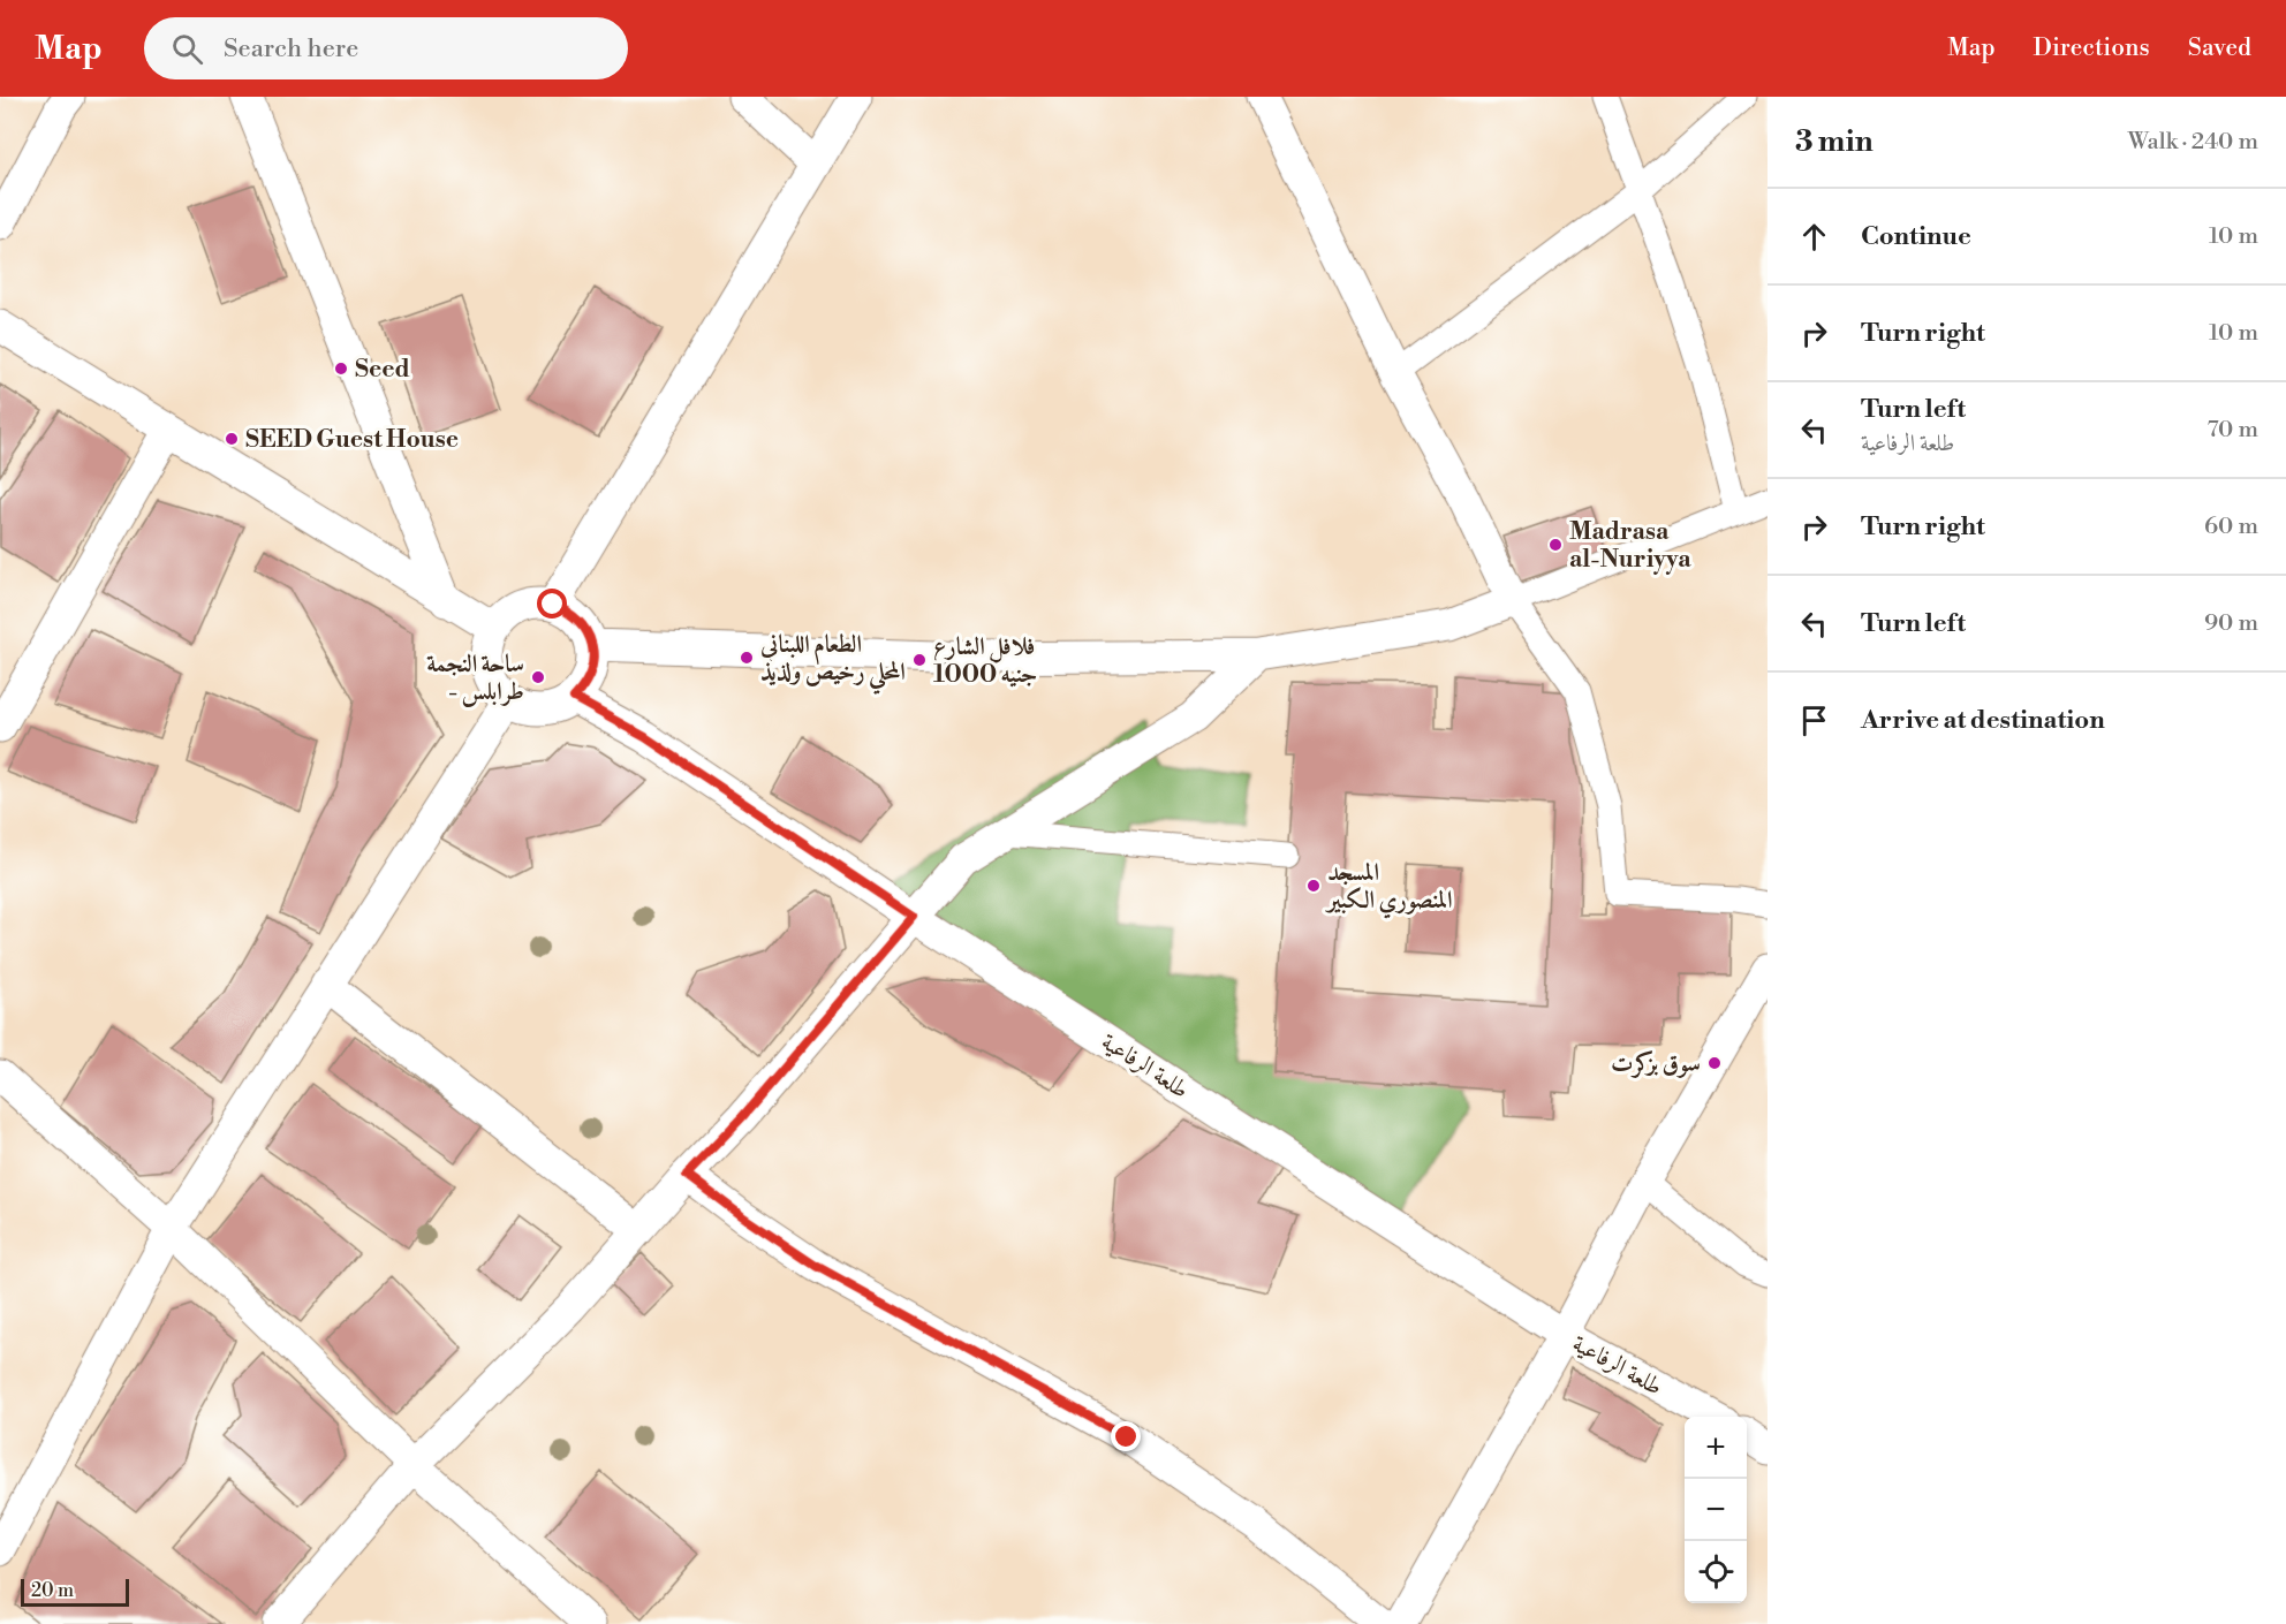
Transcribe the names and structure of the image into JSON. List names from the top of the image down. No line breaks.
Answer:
{"streets":{"street":["طلعة الرفاعية"]},"places":["Seed","SEED Guest House","Madrasa al-Nuriyya","الطعام اللبناني المحلي رخيص ولذيذ","فلافل الشارع 1000 جنيه","ساحة النجمة - طرابلس","المسجد المنصوري الكبير","سوق بزكرت"],"scale_bar":"20 m","page":{"header":"Map","search":"Search here","nav":["Map","Directions","Saved"],"heading":["3 min","Walk · 240 m"],"list":[["Continue","10 m"],["Turn right","10 m"],["Turn left","طلعة الرفاعية","70 m"],["Turn right","60 m"],["Turn left","90 m"],"Arrive at destination"],"map_buttons":["+","−"],"scale":"20 m"}}
